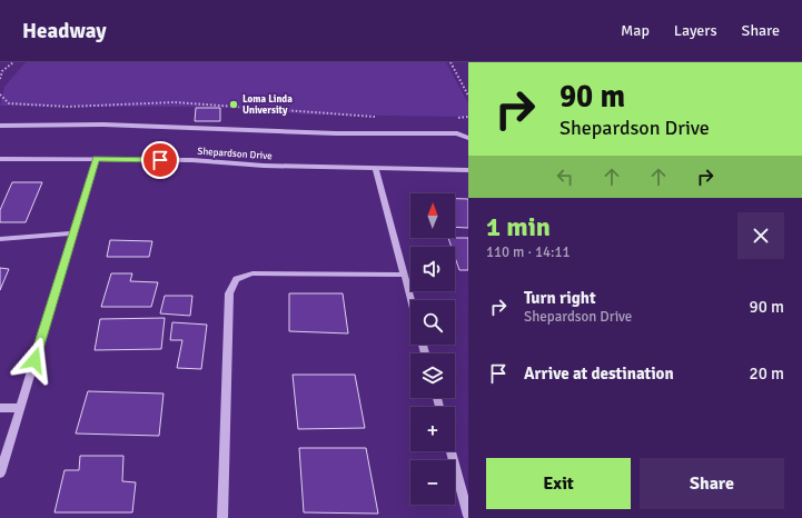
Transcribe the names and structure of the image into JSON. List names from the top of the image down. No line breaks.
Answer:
{"streets":{"street":["Shepardson Drive"]},"places":["Loma Linda University"],"north":"top","page":{"header":"Headway","nav":["Map","Layers","Share"],"turn":["90 m","Shepardson Drive"],"map_buttons":["+","−"],"heading":["1 min","110 m · 14:11"],"list":[{"name":"Turn right","note":"Shepardson Drive","value":"90 m"},{"name":"Arrive at destination","value":"20 m"}],"buttons":["Exit","Share"]}}
